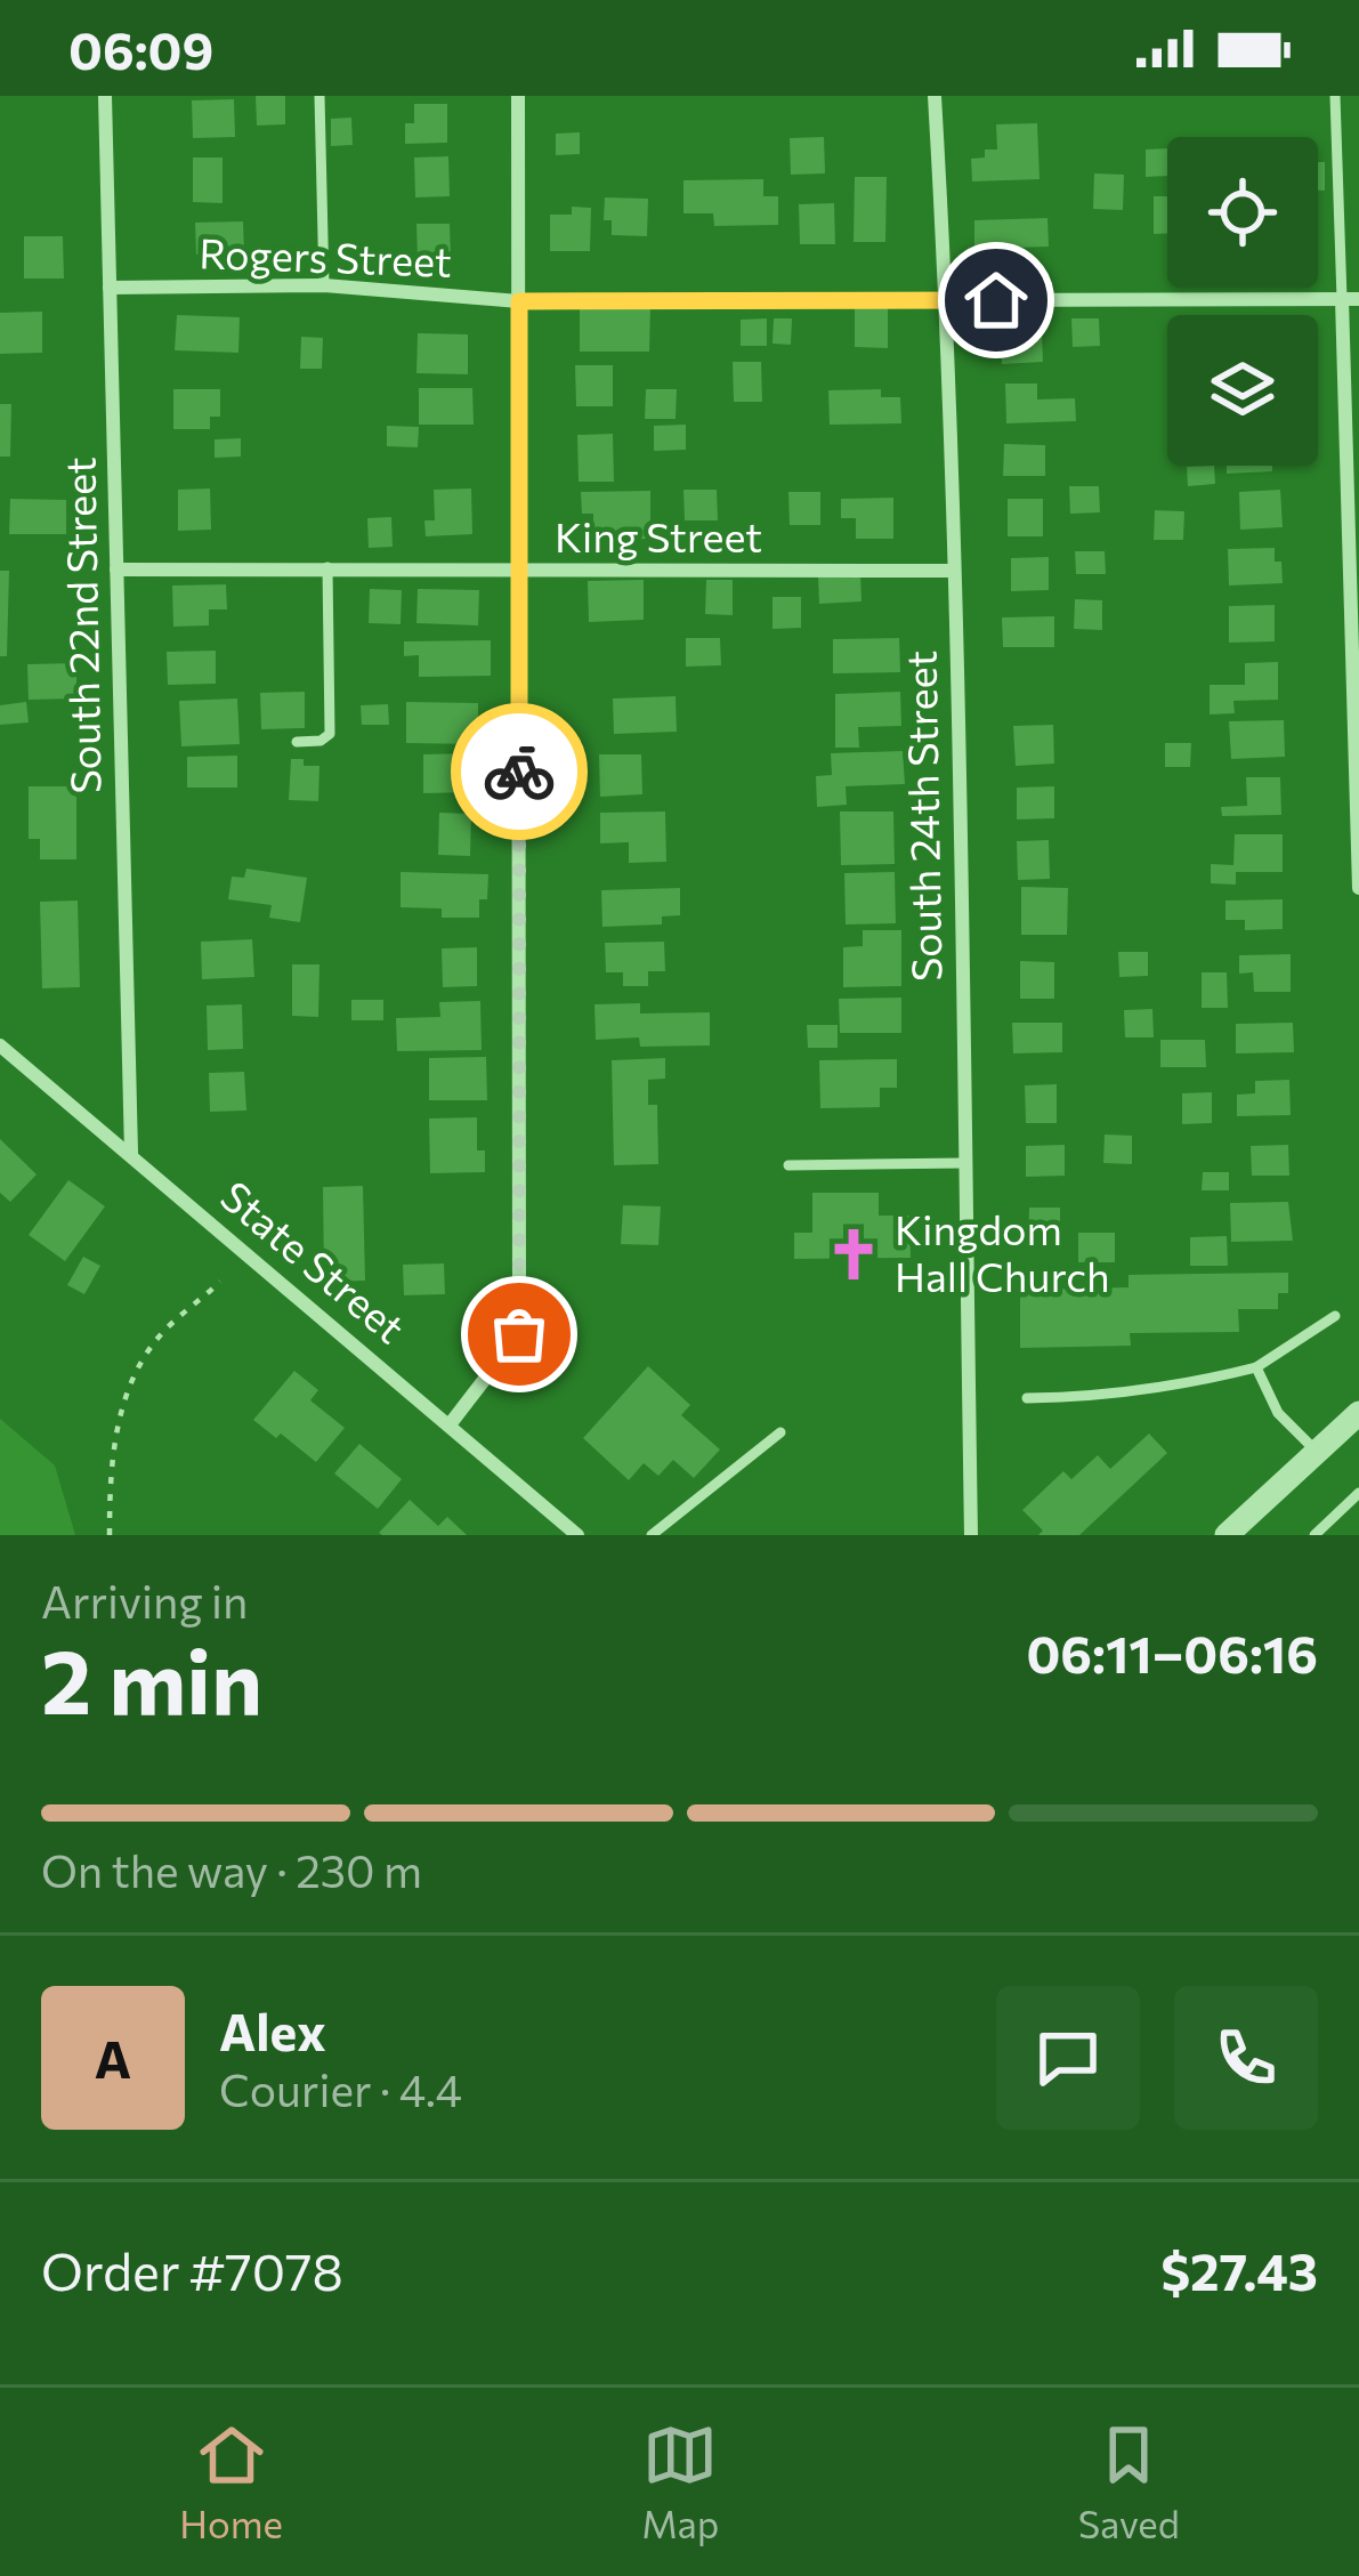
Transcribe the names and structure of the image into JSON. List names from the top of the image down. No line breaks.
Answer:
{"streets":{"street":["Rogers Street","King Street","South 22nd Street","South 24th Street","State Street"]},"crossings":[["Rogers Street","South 22nd Street"],["Rogers Street","South 24th Street"],["King Street","South 22nd Street"],["King Street","South 24th Street"],["South 22nd Street","State Street"]],"places":{"church":["Kingdom Hall Church"]},"page":{"status":"06:09","heading":["2 min","Arriving in","06:11–06:16"],"panel":["Alex","Courier · 4.4","Order #7078","$27.43"],"bar":"On the way · 230 m","round":"A","tabs":["Home","Map","Saved"]}}
